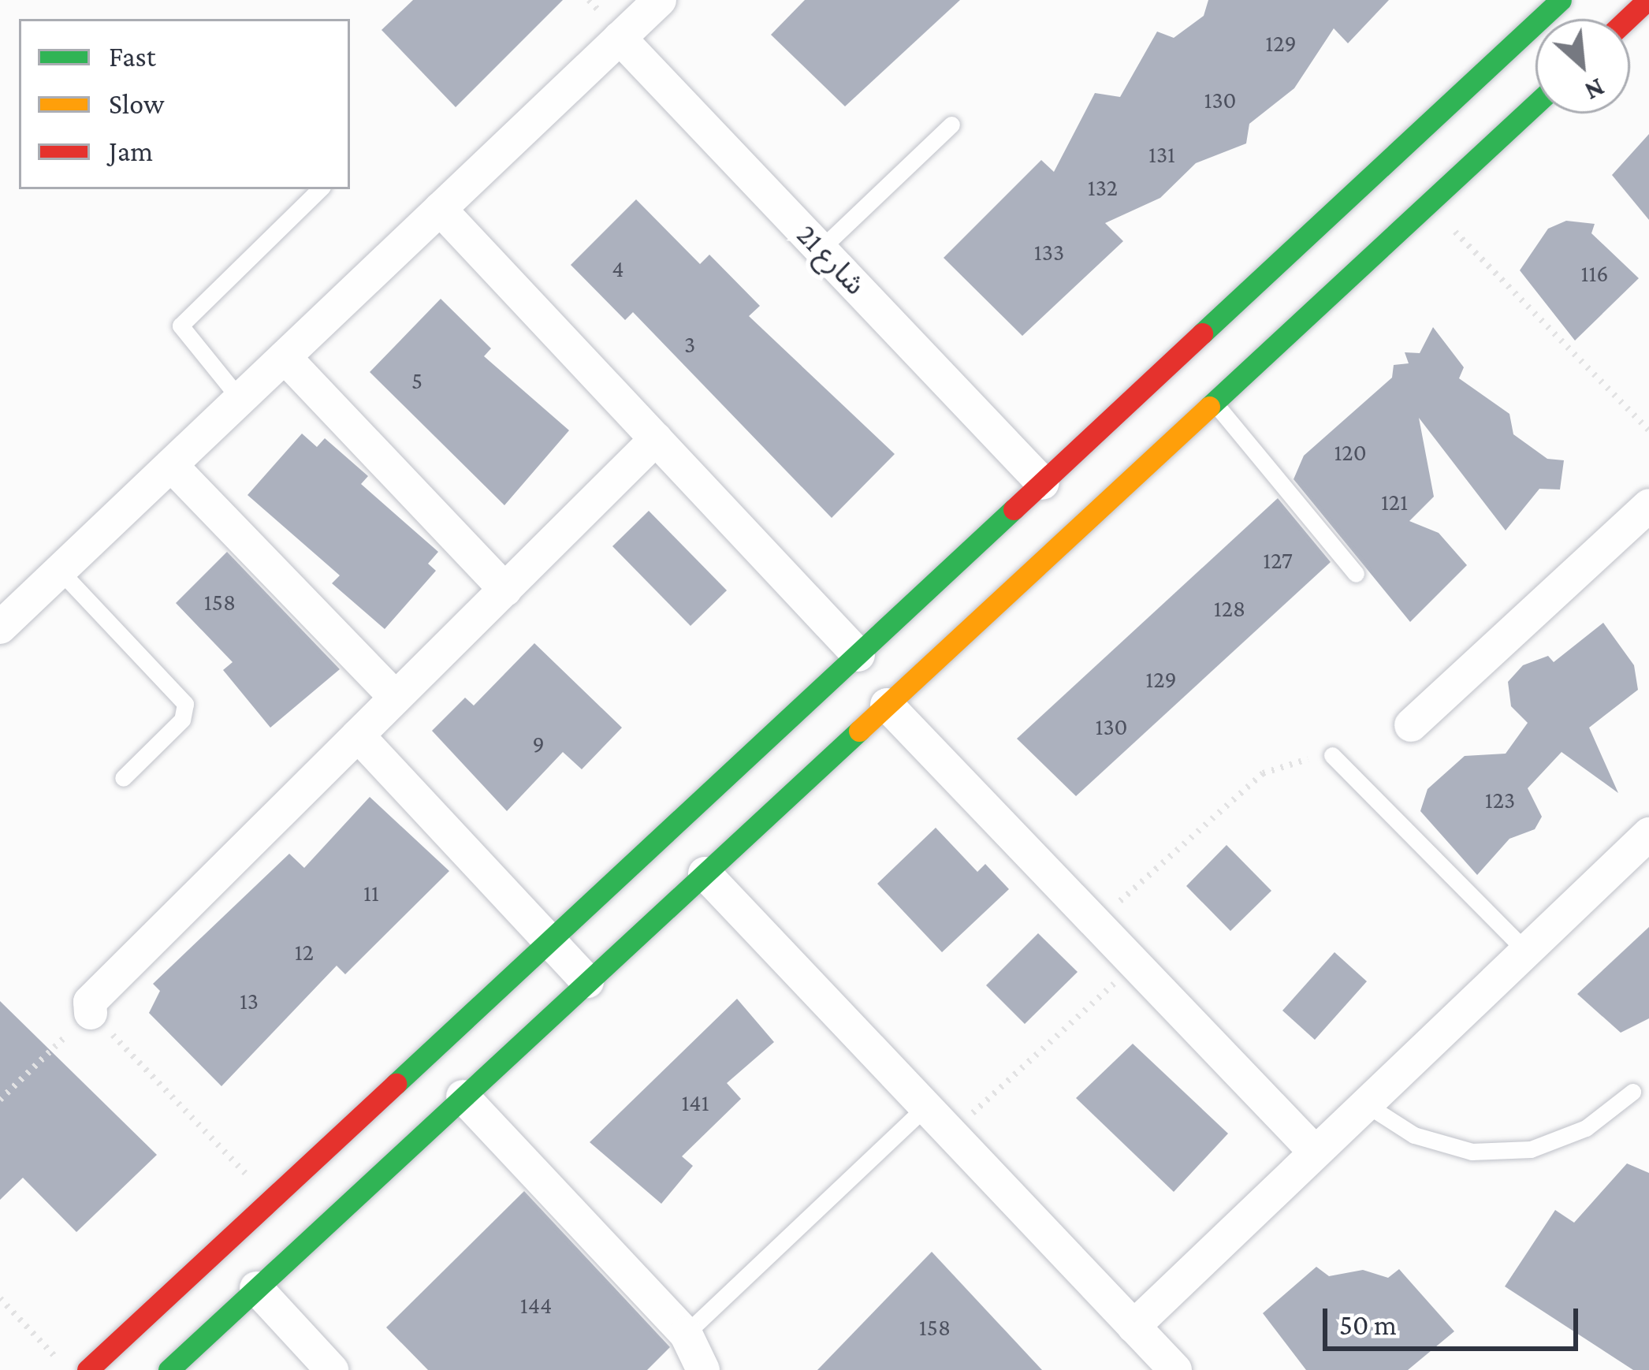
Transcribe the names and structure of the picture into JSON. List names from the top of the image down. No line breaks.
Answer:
{"streets":{"street":["شارع 21"]},"house_numbers":["129","130","131","132","133","4","116","3","5","120","121","127","158","128","129","130","9","123","11","12","13","141","144","158"],"legend":["Fast","Slow","Jam"],"scale_bar":"50 m","north":"bottom right"}
